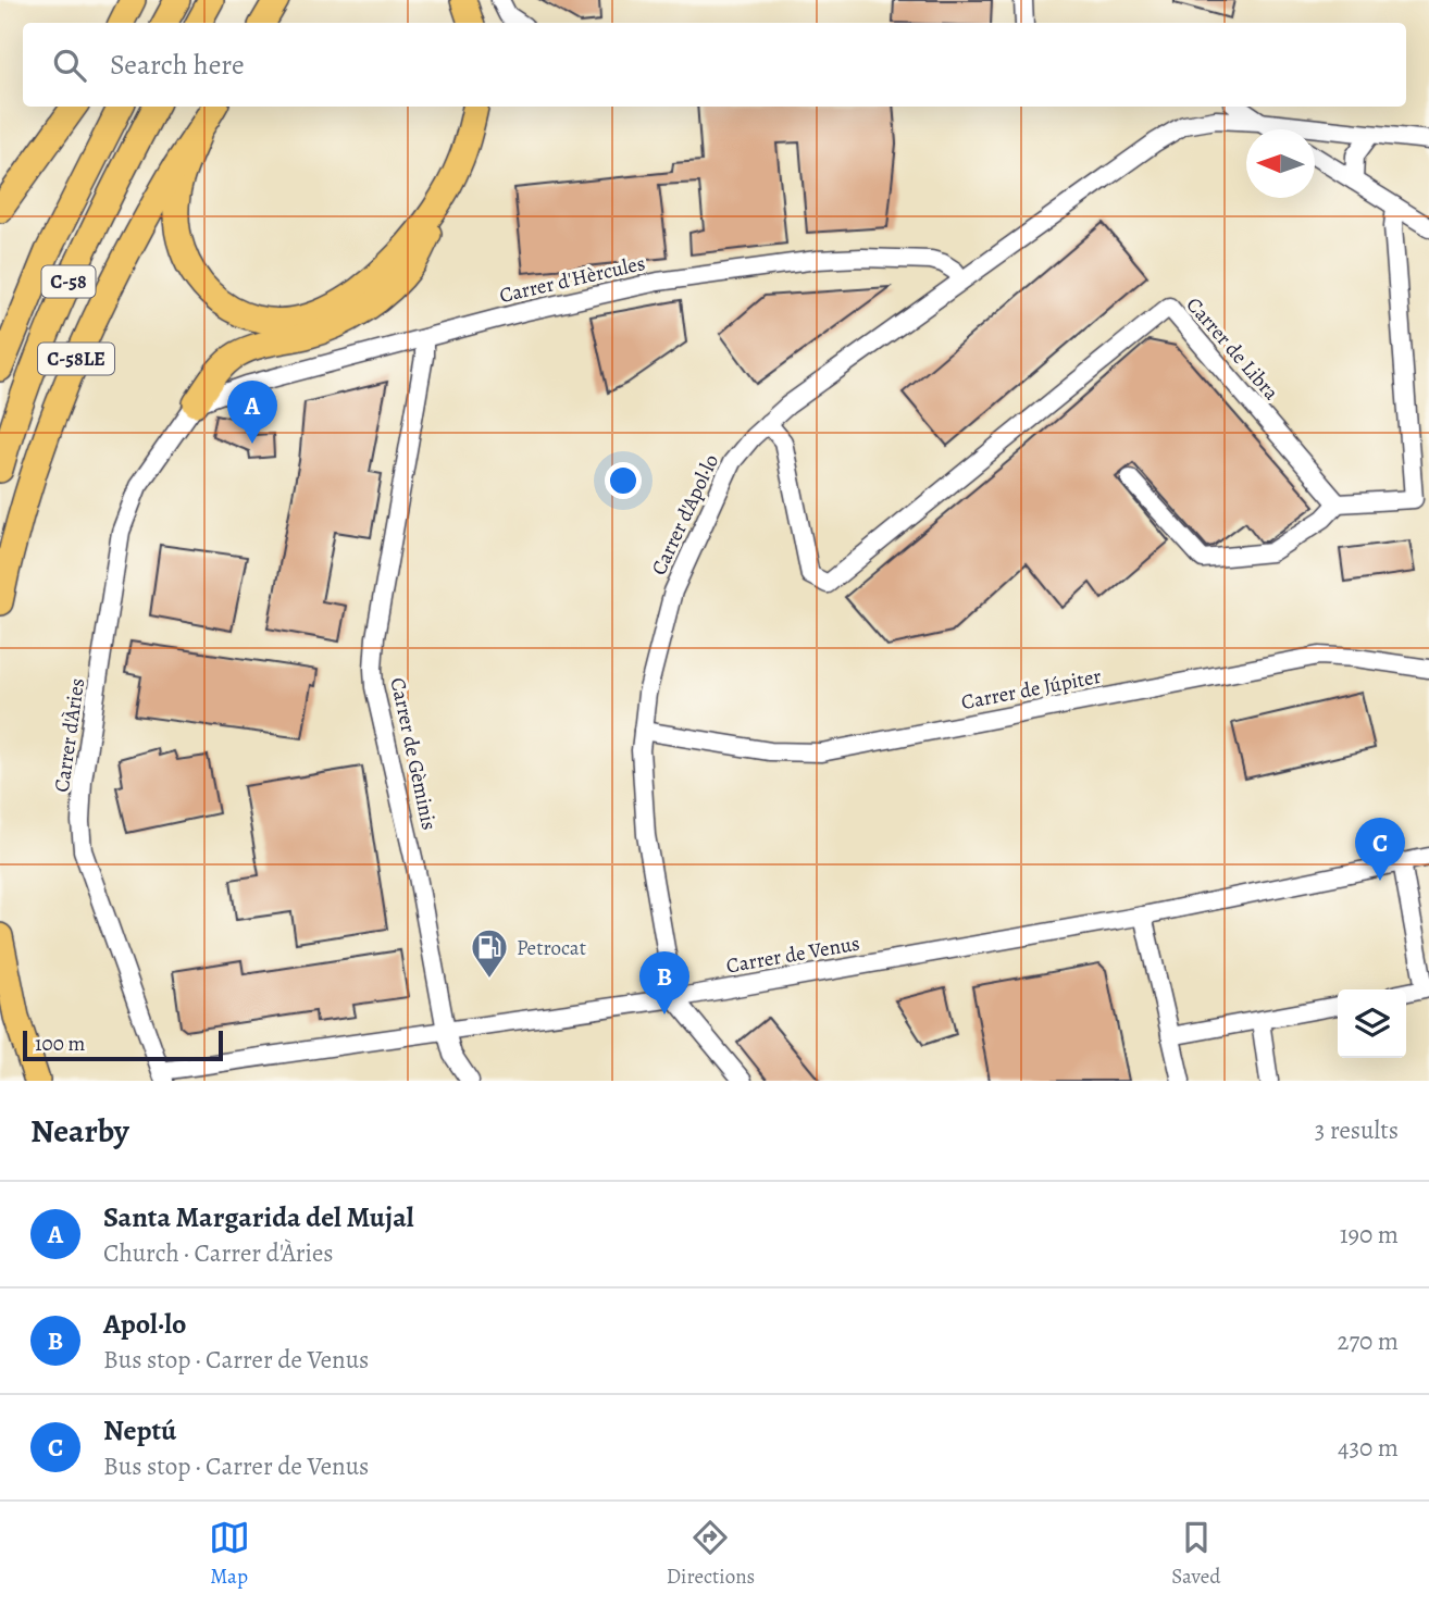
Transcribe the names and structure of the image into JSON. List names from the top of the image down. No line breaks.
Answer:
{"streets":{"highway":["C-58","C-58LE"],"street":["Carrer d'Hèrcules","Carrer de Libra","Carrer d'Apol·lo","Carrer de Júpiter","Carrer d'Àries","Carrer de Gèminis","Carrer de Venus"]},"crossings":[["Carrer d'Hèrcules","Carrer d'Apol·lo"],["Carrer d'Hèrcules","Carrer d'Àries"],["Carrer d'Hèrcules","Carrer de Gèminis"],["Carrer de Libra","Carrer d'Apol·lo"],["Carrer d'Apol·lo","Carrer de Júpiter"],["Carrer d'Apol·lo","Carrer de Venus"],["Carrer d'Àries","Carrer de Venus"],["Carrer de Gèminis","Carrer de Venus"]],"places":{"fuel station":["Petrocat"]},"scale_bar":"100 m","north":"left","page":{"search":"Search here","pins":["A","C","B"],"scale":"100 m","heading":["Nearby","3 results"],"list":[{"mark":"A","name":"Santa Margarida del Mujal","note":"Church · Carrer d'Àries","value":"190 m"},{"mark":"B","name":"Apol·lo","note":"Bus stop · Carrer de Venus","value":"270 m"},{"mark":"C","name":"Neptú","note":"Bus stop · Carrer de Venus","value":"430 m"}],"nav":["Map","Directions","Saved"]}}
